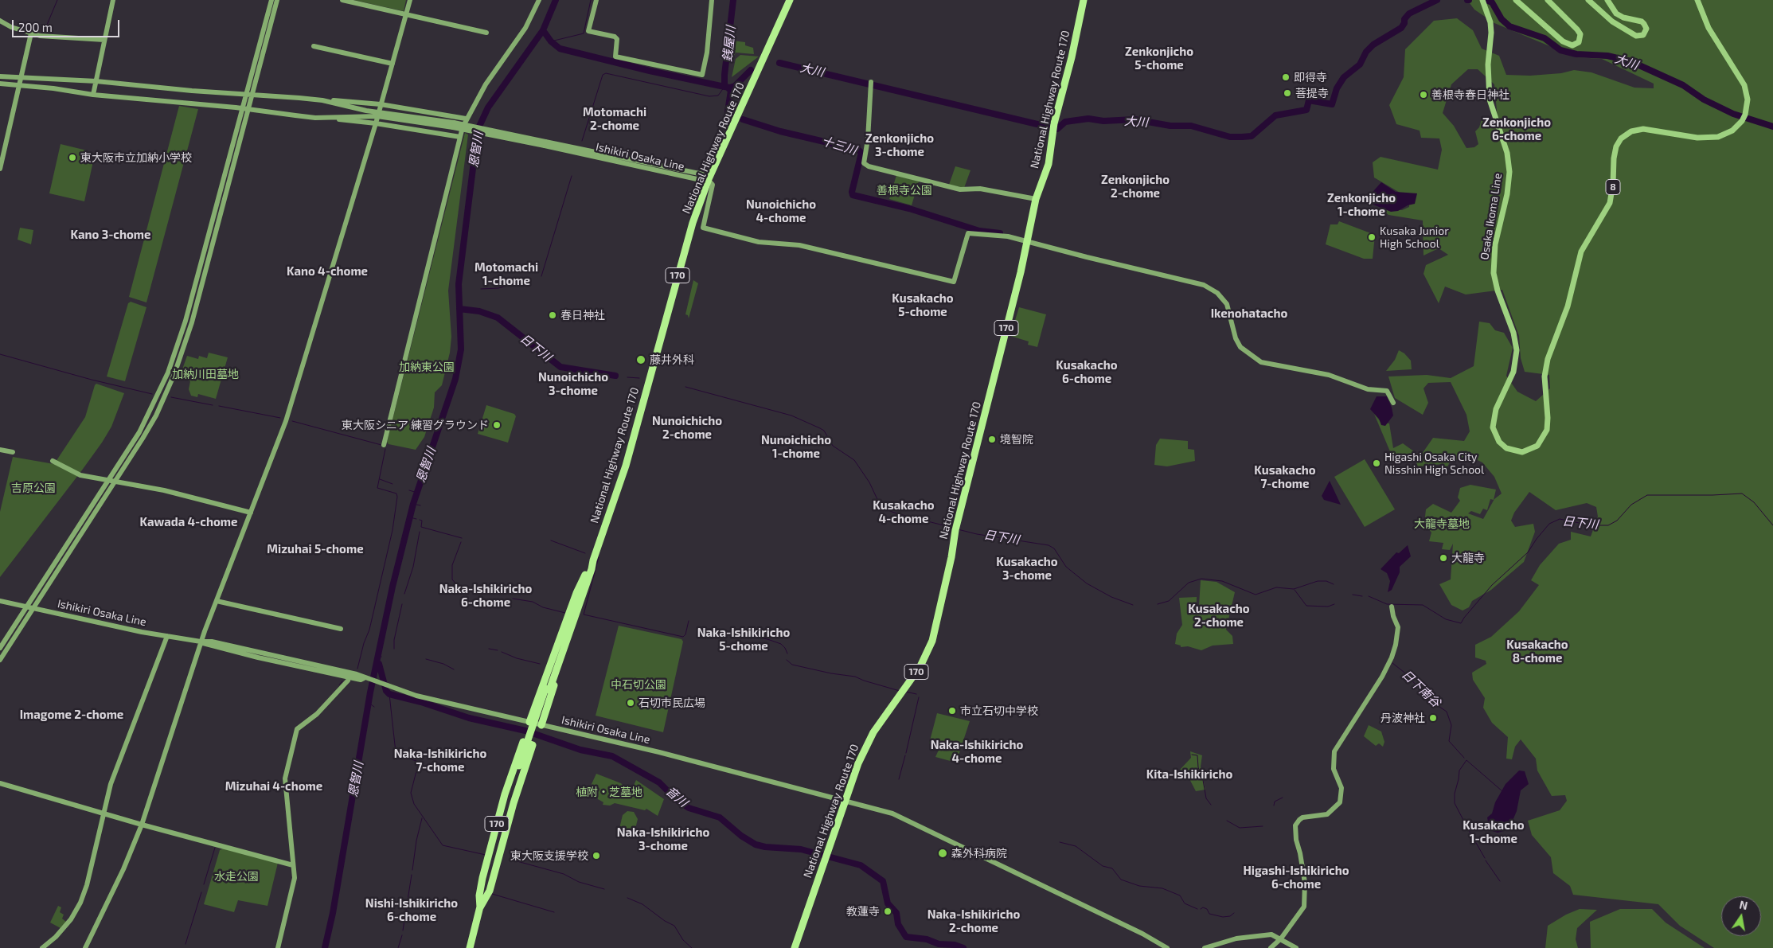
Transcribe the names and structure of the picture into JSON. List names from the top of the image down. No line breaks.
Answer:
{"streets":{"highway":["National Highway Route 170","170"],"main road":["8","Osaka Ikoma Line"],"street":["Ishikiri Osaka Line"]},"crossings":[["National Highway Route 170","Ishikiri Osaka Line"],["National Highway Route 170","170"]],"districts":["Zenkonjicho 5-chome","Motomachi 2-chome","Zenkonjicho 6-chome","Zenkonjicho 3-chome","Zenkonjicho 2-chome","Zenkonjicho 1-chome","Nunoichicho 4-chome","Kano 3-chome","Motomachi 1-chome","Kano 4-chome","Kusakacho 5-chome","Ikenohatacho","Kusakacho 6-chome","Nunoichicho 3-chome","Nunoichicho 2-chome","Nunoichicho 1-chome","Kusakacho 7-chome","Kusakacho 4-chome","Kawada 4-chome","Mizuhai 5-chome","Kusakacho 3-chome","Naka-Ishikiricho 6-chome","Kusakacho 2-chome","Naka-Ishikiricho 5-chome","Kusakacho 8-chome","Imagome 2-chome","Naka-Ishikiricho 4-chome","Naka-Ishikiricho 7-chome","Kita-Ishikiricho","Mizuhai 4-chome","Kusakacho 1-chome","Naka-Ishikiricho 3-chome","Higashi-Ishikiricho 6-chome","Nishi-Ishikiricho 6-chome","Naka-Ishikiricho 2-chome"],"water":["銭屋川","大川","十三川","恩智川","日下川","日下南谷","音川"],"parks":["善根寺公園","加納東公園","加納川田墓地","吉原公園","大龍寺墓地","中石切公園","植附・芝墓地","水走公園"],"places":["即得寺","菩提寺","善根寺春日神社","東大阪市立加納小学校","Kusaka Junior High School","春日神社","藤井外科","東大阪シニア 練習グラウンド","境智院","Higashi Osaka City Nisshin High School","大龍寺","石切市民広場","市立石切中学校","丹波神社","森外科病院","東大阪支援学校","教蓮寺"],"scale_bar":"200 m","north":"top"}
